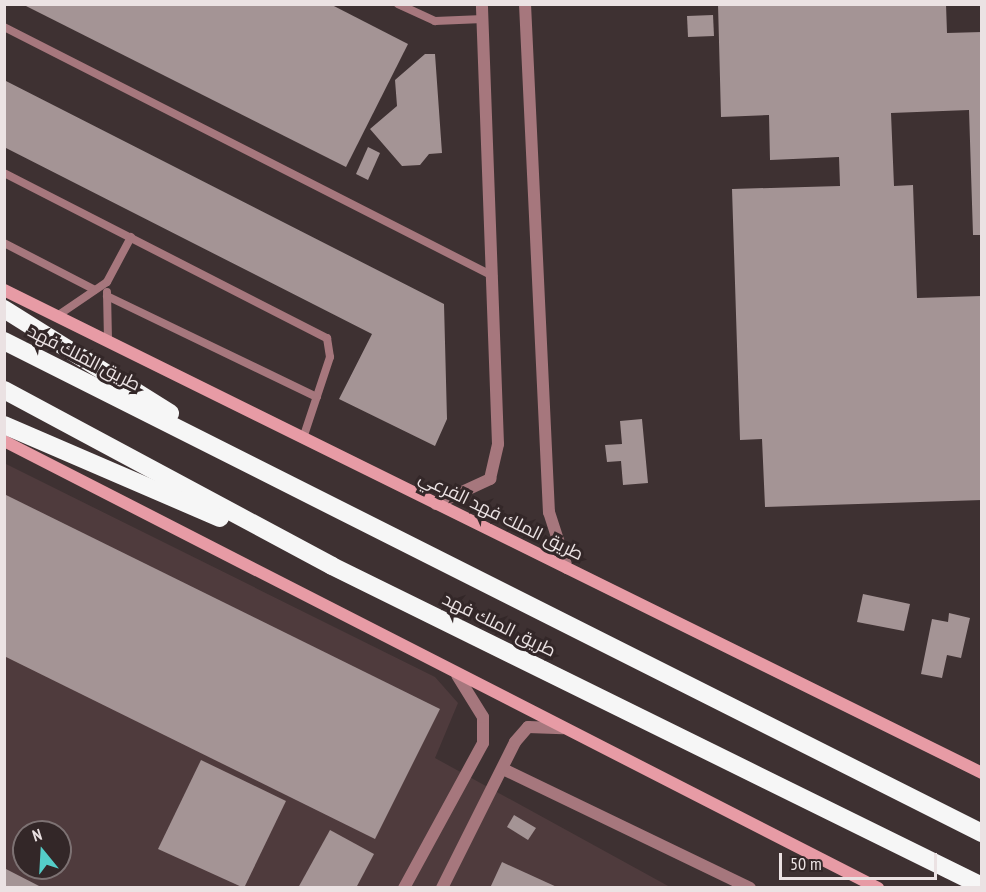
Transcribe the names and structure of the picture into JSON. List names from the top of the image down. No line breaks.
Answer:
{"streets":{"highway":["طريق الملك فهد"],"main road":["طريق الملك فهد الفرعي"]},"scale_bar":"50 m","north":"top"}
